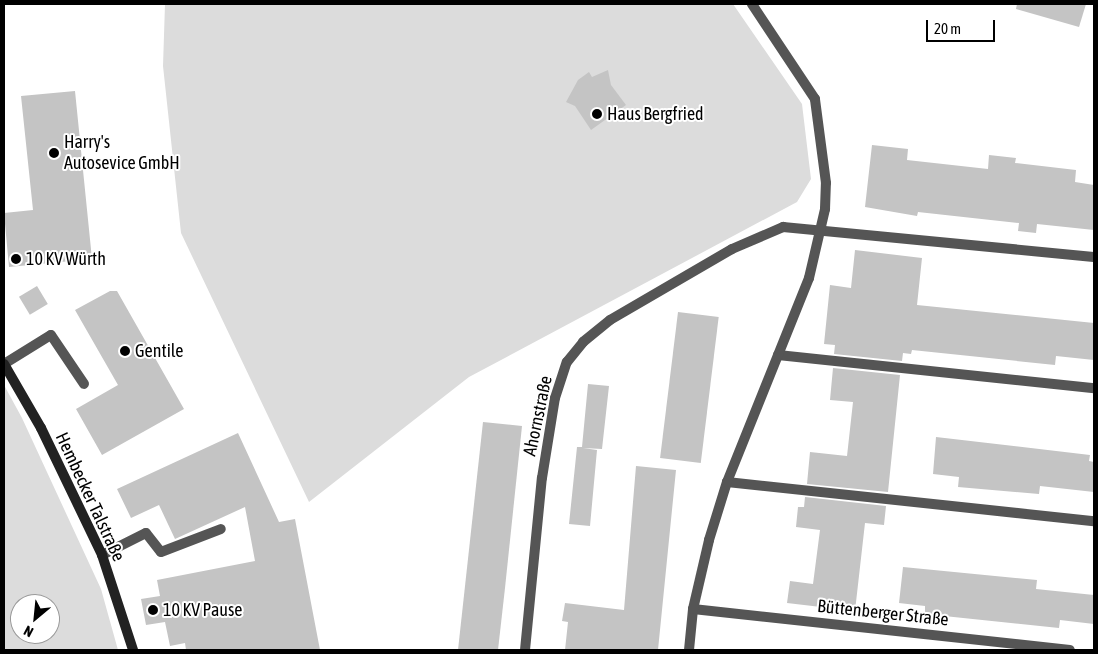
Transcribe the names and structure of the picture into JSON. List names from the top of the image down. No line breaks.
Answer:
{"streets":{"street":["Ahornstraße","Hembecker Talstraße","Büttenberger Straße"]},"places":["Haus Bergfried","Harry's Autosevice GmbH","10 KV Würth","Gentile","10 KV Pause"],"scale_bar":"20 m","north":"bottom left"}
